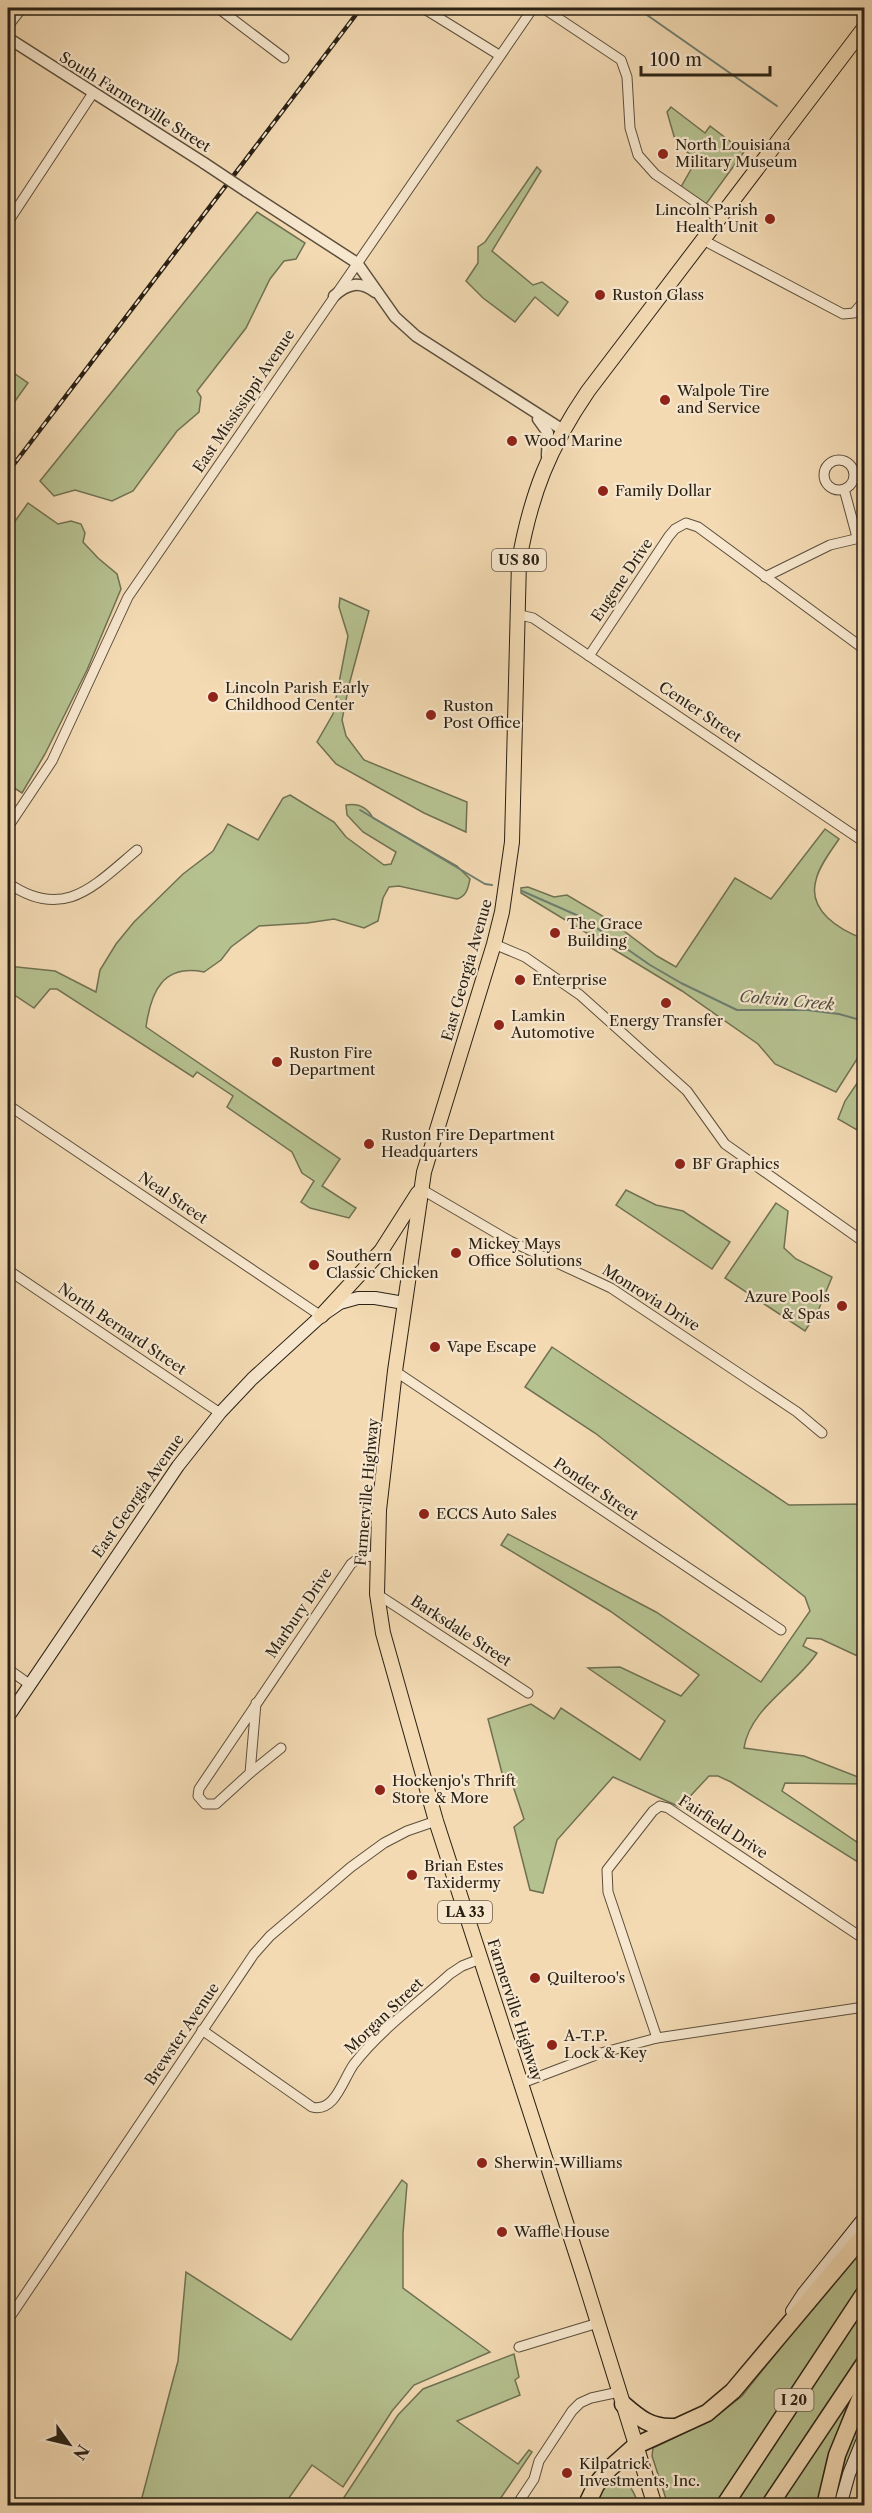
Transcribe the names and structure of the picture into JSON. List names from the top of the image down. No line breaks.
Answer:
{"streets":{"highway":["I 20"],"main road":["US 80","East Georgia Avenue","Farmerville Highway","LA 33"],"street":["South Farmerville Street","East Mississippi Avenue","Eugene Drive","Center Street","Neal Street","Monrovia Drive","North Bernard Street","Ponder Street","Marbury Drive","Barksdale Street","Fairfield Drive","Morgan Street","Brewster Avenue"]},"crossings":[["South Farmerville Street","East Mississippi Avenue"],["Eugene Drive","Center Street"],["Center Street","East Georgia Avenue"],["East Georgia Avenue","Neal Street"],["East Georgia Avenue","Monrovia Drive"],["East Georgia Avenue","North Bernard Street"],["East Georgia Avenue","Farmerville Highway"],["Ponder Street","Farmerville Highway"],["Farmerville Highway","Marbury Drive"],["Farmerville Highway","Barksdale Street"],["Farmerville Highway","Morgan Street"],["Farmerville Highway","Brewster Avenue"],["Morgan Street","Brewster Avenue"]],"water":["Colvin Creek"],"places":["North Louisiana Military Museum","Lincoln Parish Health Unit","Ruston Glass","Walpole Tire and Service","Wood Marine","Family Dollar","Lincoln Parish Early Childhood Center","Ruston Post Office","The Grace Building","Enterprise","Energy Transfer","Lamkin Automotive","Ruston Fire Department","Ruston Fire Department Headquarters","BF Graphics","Mickey Mays Office Solutions","Southern Classic Chicken","Azure Pools & Spas","Vape Escape","ECCS Auto Sales","Hockenjo's Thrift Store & More","Brian Estes Taxidermy","Quilteroo's","A-T.P. Lock & Key","Sherwin-Williams","Waffle House","Kilpatrick Investments, Inc."],"scale_bar":"100 m","north":"bottom right"}
